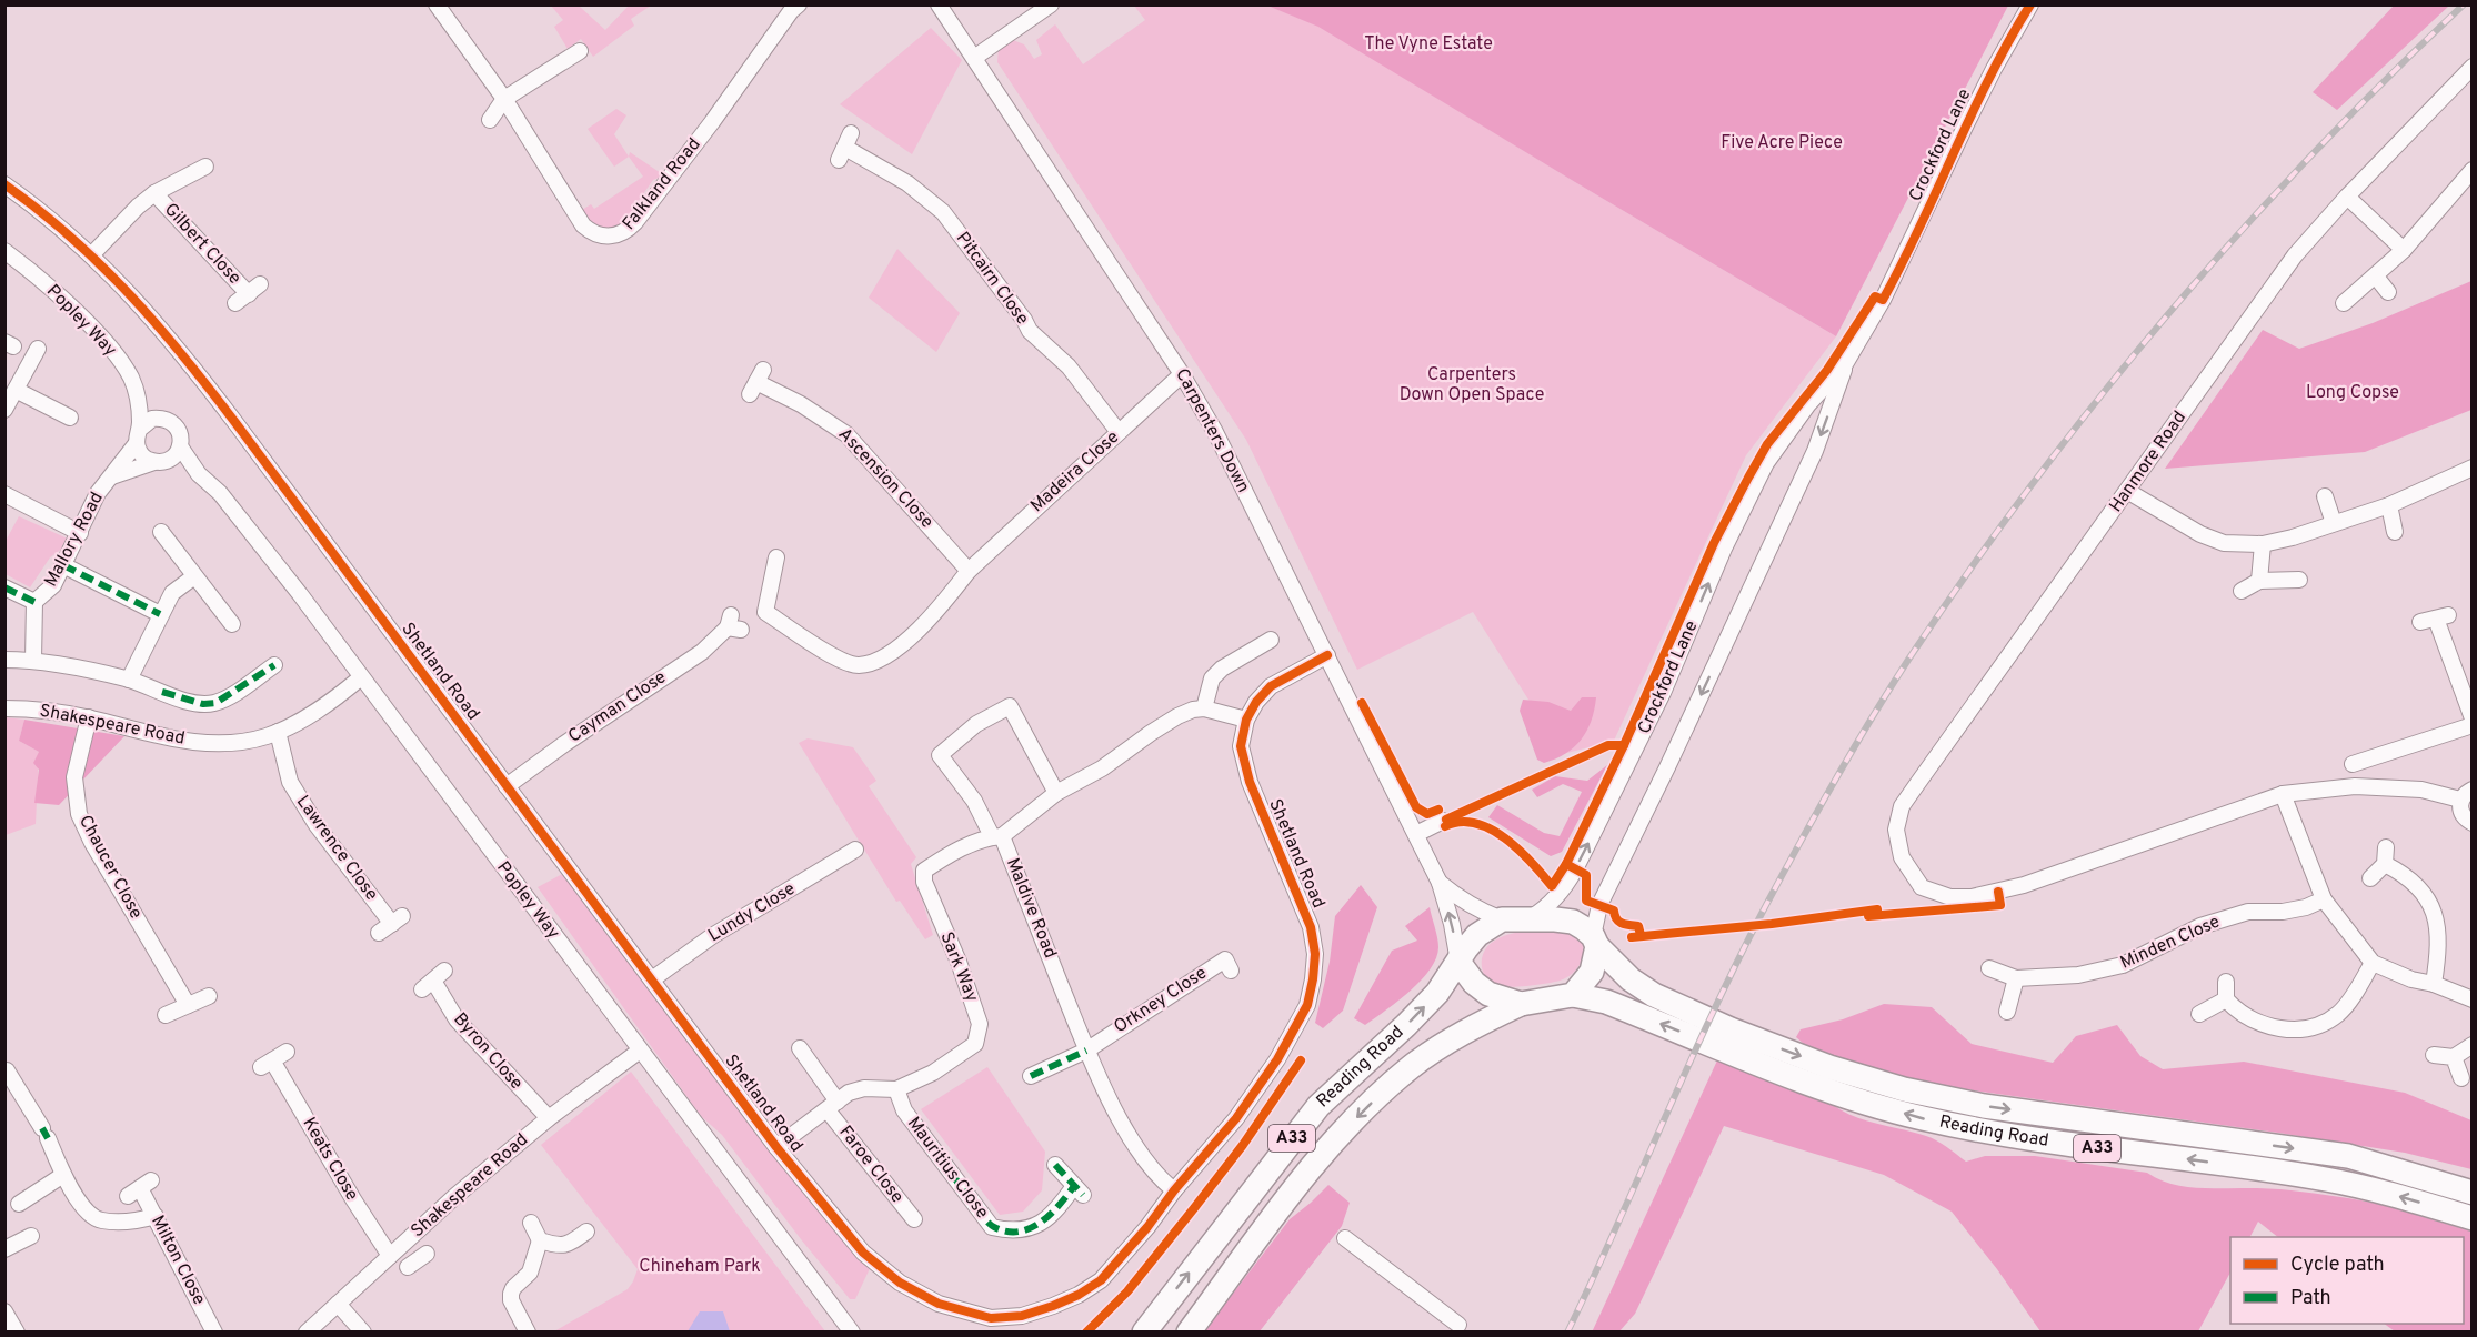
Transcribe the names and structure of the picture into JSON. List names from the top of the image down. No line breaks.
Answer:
{"streets":{"highway":["Reading Road","A33"],"street":["Crockford Lane","Falkland Road","Gilbert Close","Pitcairn Close","Popley Way","Carpenters Down","Hanmore Road","Madeira Close","Ascension Close","Mallory Road","Shetland Road","Cayman Close","Shakespeare Road","Lawrence Close","Chaucer Close","Maldive Road","Lundy Close","Minden Close","Sark Way","Orkney Close","Byron Close","Keats Close","Faroe Close","Mauritius Close","Milton Close"]},"crossings":[["Crockford Lane","Carpenters Down"],["Crockford Lane","Reading Road"],["Crockford Lane","A33"],["Gilbert Close","Shetland Road"],["Pitcairn Close","Madeira Close"],["Popley Way","Mallory Road"],["Popley Way","Shakespeare Road"],["Carpenters Down","Madeira Close"],["Carpenters Down","Shetland Road"],["Carpenters Down","Reading Road"],["Carpenters Down","A33"],["Madeira Close","Ascension Close"],["Shetland Road","Cayman Close"],["Shetland Road","Maldive Road"],["Shetland Road","Lundy Close"],["Shetland Road","Faroe Close"],["Shakespeare Road","Lawrence Close"],["Shakespeare Road","Chaucer Close"],["Shakespeare Road","Byron Close"],["Shakespeare Road","Keats Close"],["Maldive Road","Sark Way"],["Maldive Road","Orkney Close"],["Sark Way","Faroe Close"],["Sark Way","Mauritius Close"],["Reading Road","A33"]],"parks":["The Vyne Estate","Five Acre Piece","Carpenters Down Open Space","Long Copse","Chineham Park"],"legend":["Cycle path","Path"]}
